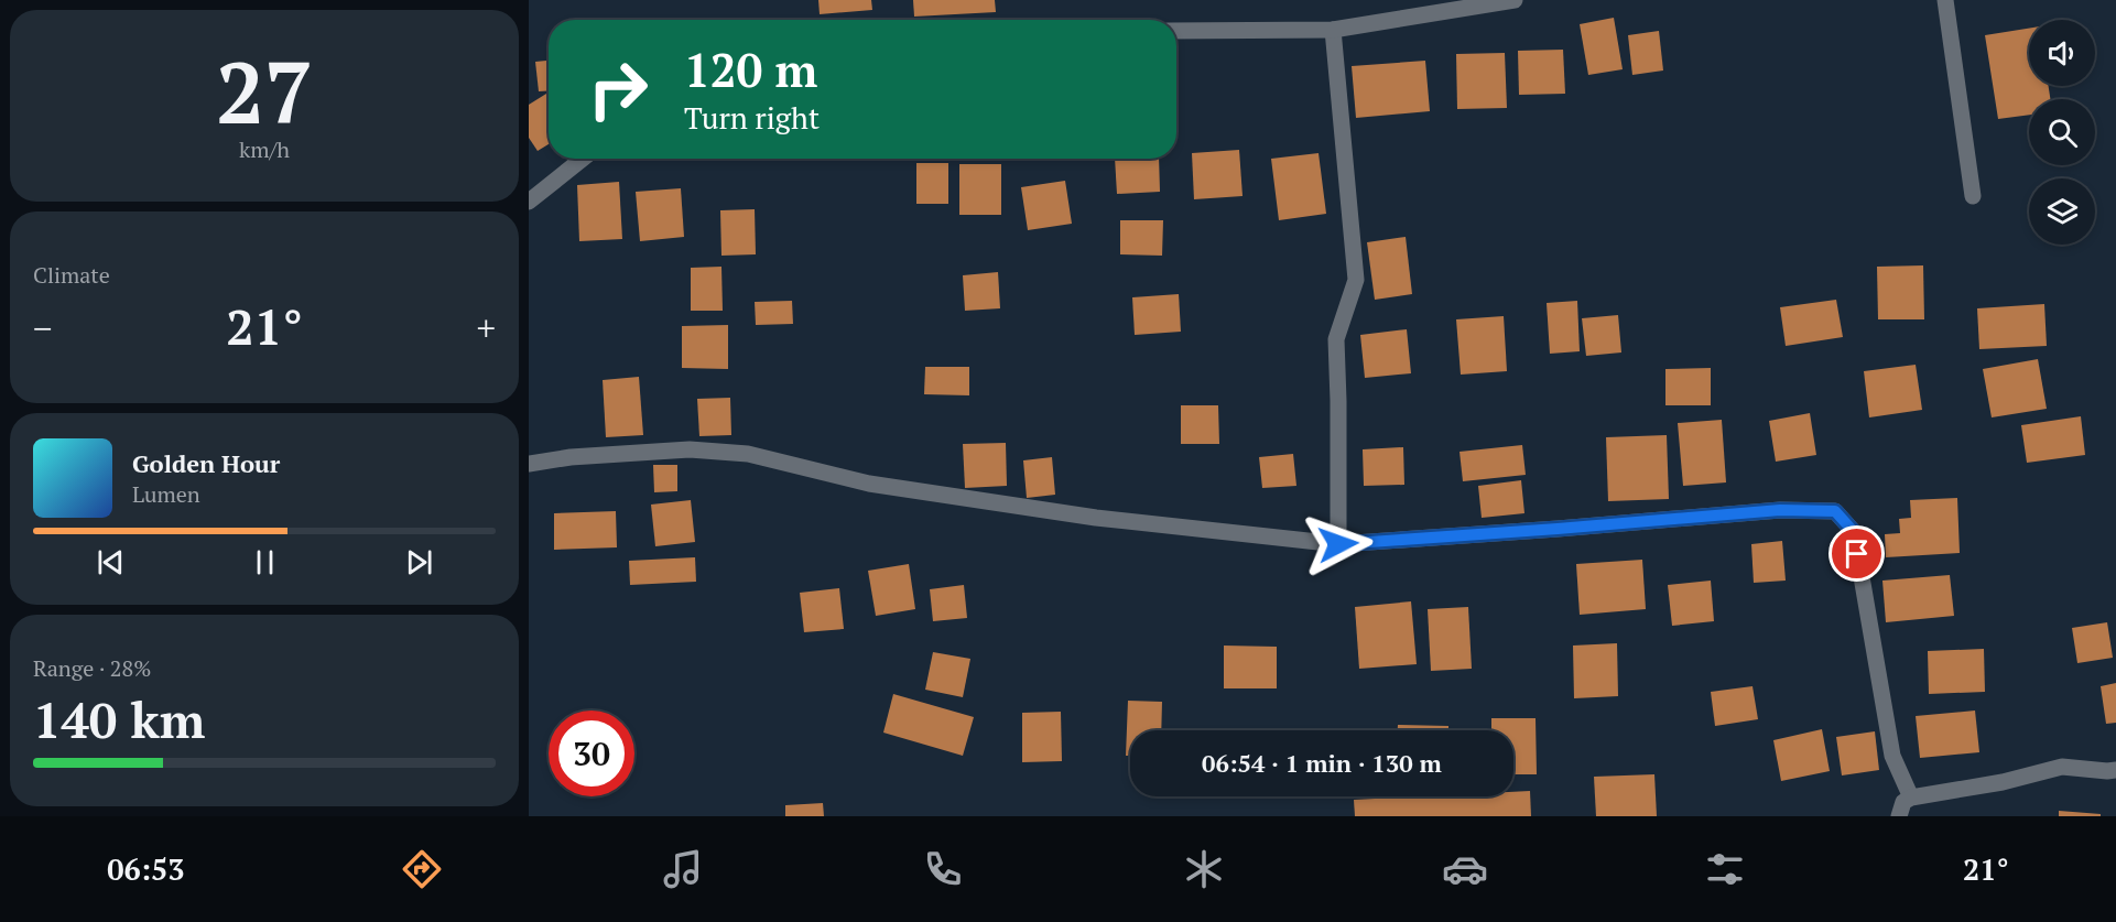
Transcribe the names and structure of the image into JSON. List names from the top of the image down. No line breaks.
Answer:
{"page":{"tile":[["27","km/h"],"Climate",["Range · 28%","140 km"]],"turn":["120 m","Turn right"],"heat":["−","21°","+"],"song":["Golden Hour","Lumen"],"limit":"30","trip":"06:54 · 1 min · 130 m","tabs":["06:53","21°"]}}
